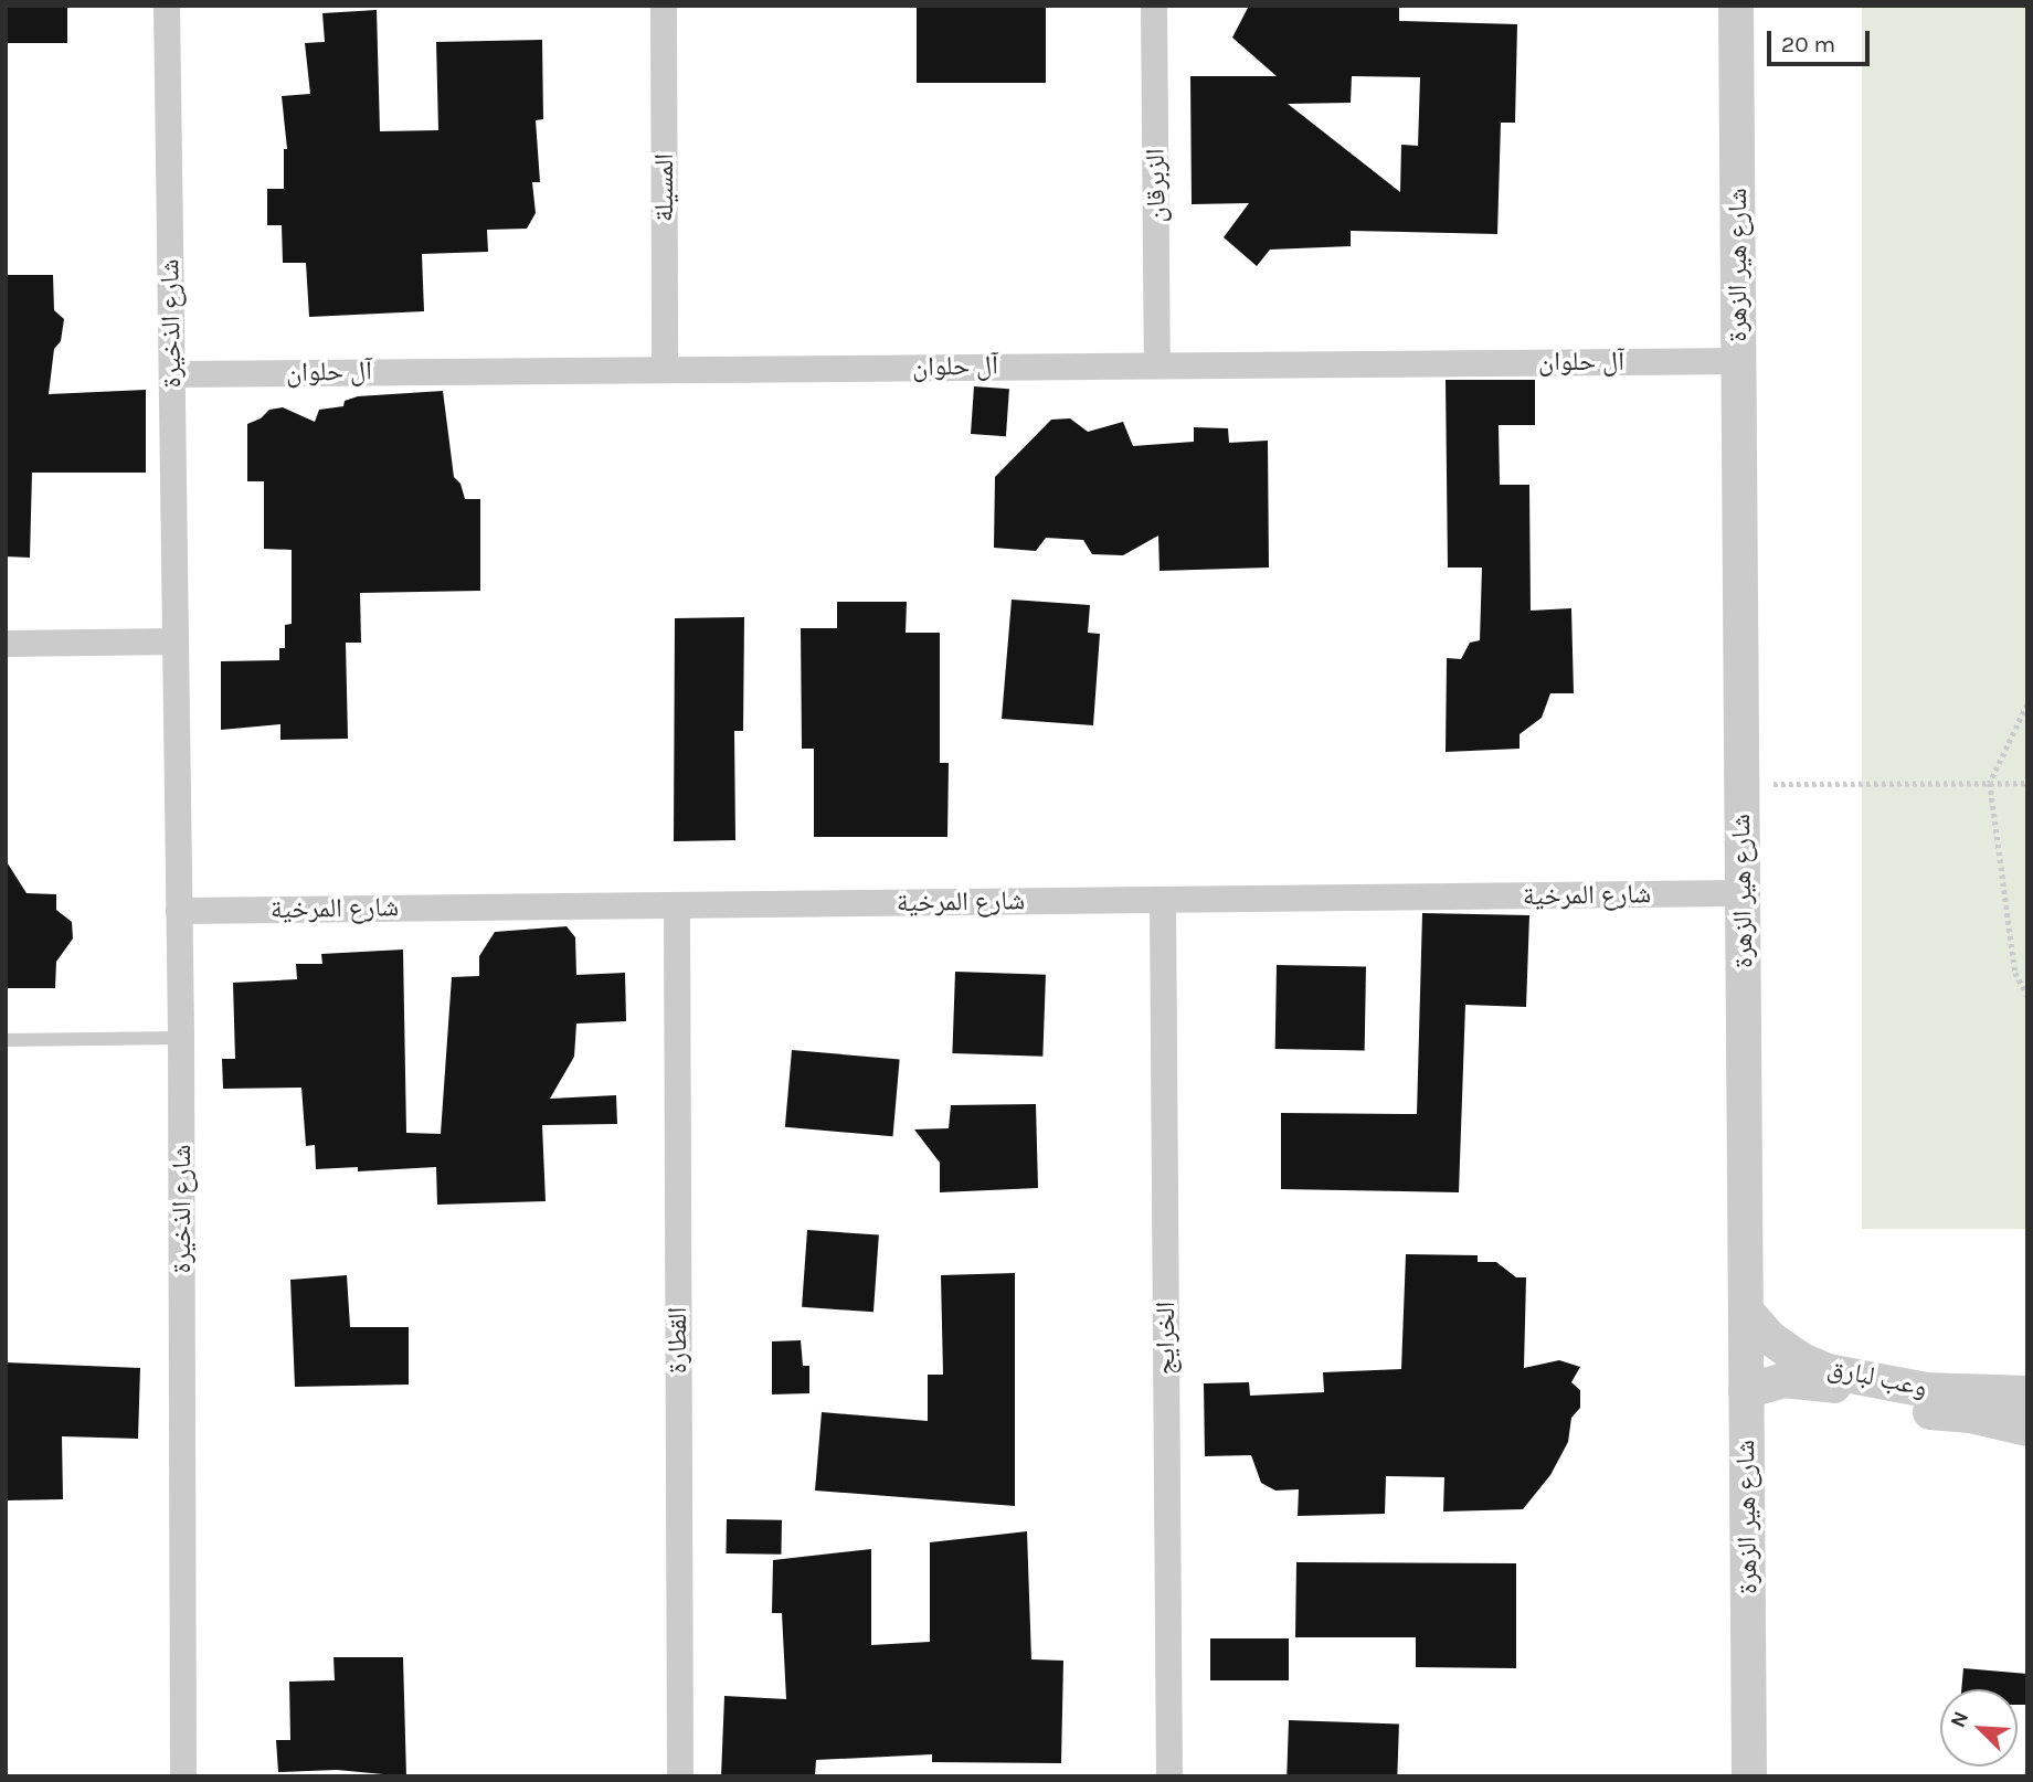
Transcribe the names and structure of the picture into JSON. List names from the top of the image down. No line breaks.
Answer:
{"streets":{"street":["الزبرقان","المسيلة","شارع هير الزهرة","شارع الذخيرة","آل حلوان","شارع المرخية","الخرايج","القطارة","وعب لبارق"]},"crossings":[["الزبرقان","آل حلوان"],["المسيلة","آل حلوان"],["شارع هير الزهرة","آل حلوان"],["شارع هير الزهرة","شارع المرخية"],["شارع هير الزهرة","وعب لبارق"],["شارع الذخيرة","آل حلوان"],["شارع الذخيرة","شارع المرخية"],["شارع المرخية","الخرايج"],["شارع المرخية","القطارة"]],"scale_bar":"20 m","north":"top left"}
